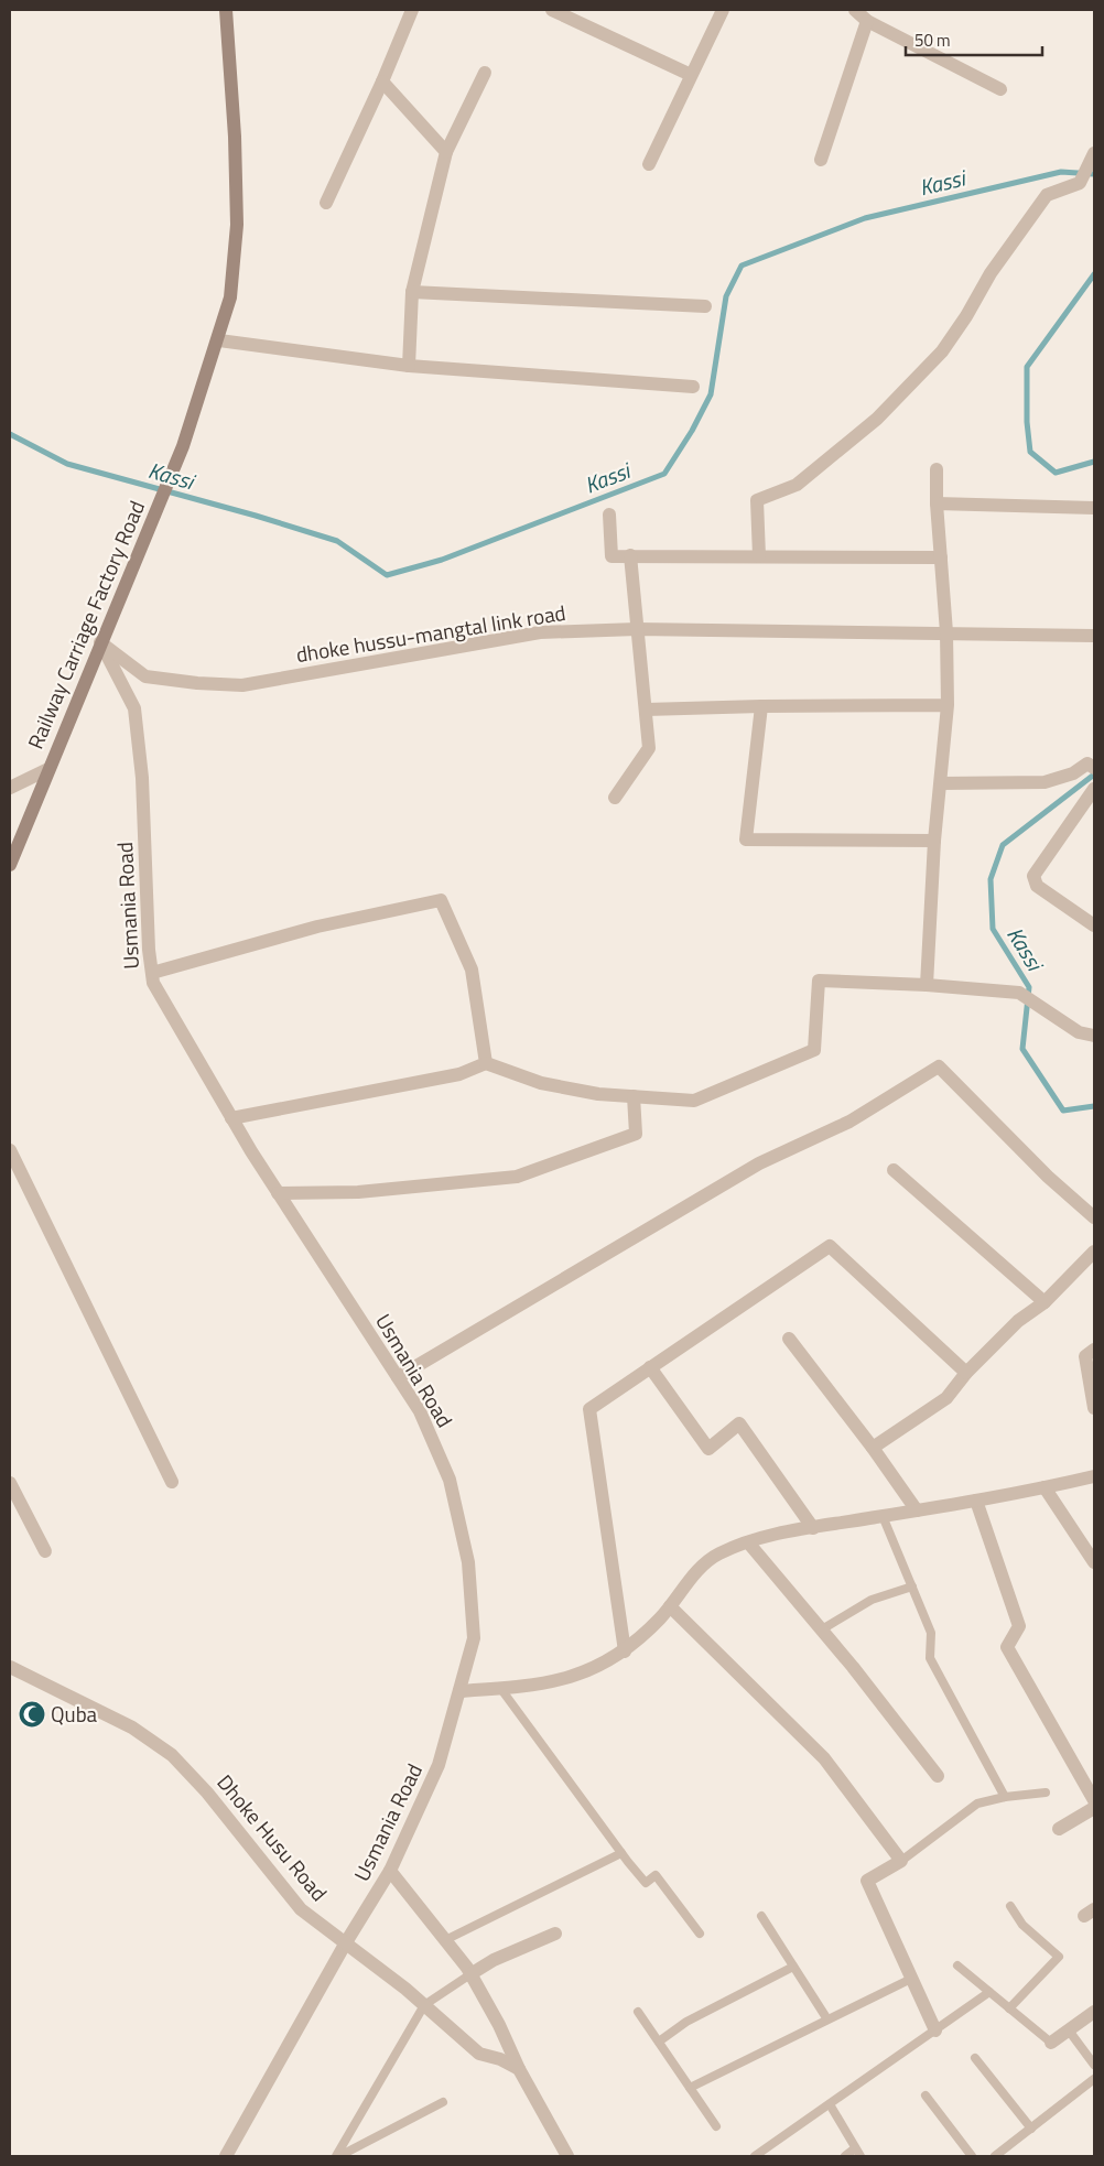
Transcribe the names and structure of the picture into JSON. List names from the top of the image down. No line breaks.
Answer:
{"streets":{"main road":["Railway Carriage Factory Road"],"street":["dhoke hussu-mangtal link road","Usmania Road","Dhoke Husu Road"]},"crossings":[["Railway Carriage Factory Road","dhoke hussu-mangtal link road"],["Railway Carriage Factory Road","Usmania Road"],["dhoke hussu-mangtal link road","Usmania Road"],["Usmania Road","Dhoke Husu Road"]],"water":["Kassi"],"places":{"mosque":["Quba"]},"scale_bar":"50 m"}
